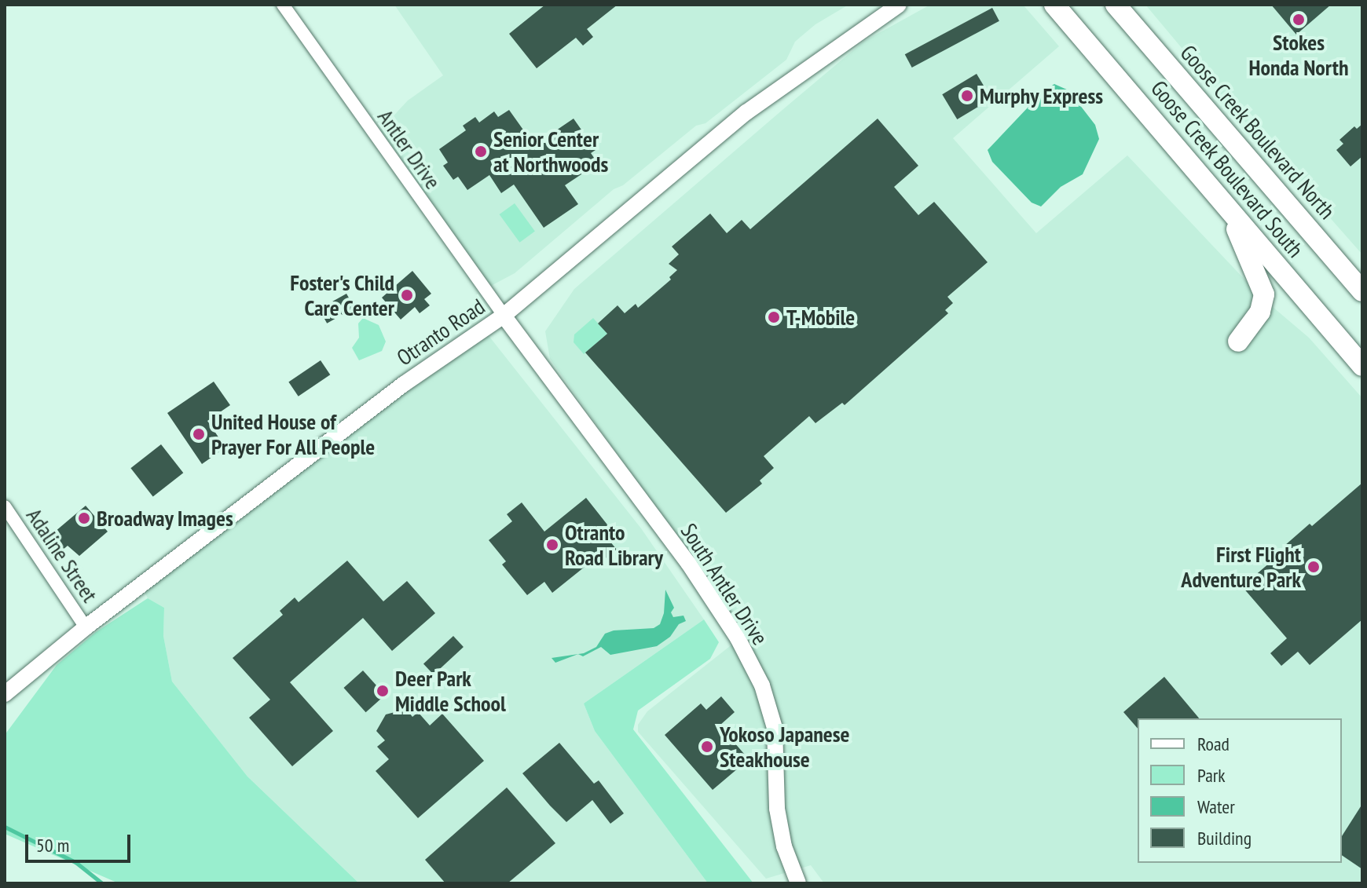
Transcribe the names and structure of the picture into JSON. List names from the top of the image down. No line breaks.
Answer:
{"streets":{"highway":["Goose Creek Boulevard North","Goose Creek Boulevard South"],"street":["Antler Drive","Otranto Road","Adaline Street","South Antler Drive"]},"crossings":[["Antler Drive","Otranto Road"],["Antler Drive","South Antler Drive"],["Otranto Road","Adaline Street"],["Otranto Road","South Antler Drive"]],"places":["Stokes Honda North","Murphy Express","Senior Center at Northwoods","Foster's Child Care Center","T-Mobile","United House of Prayer For All People","Broadway Images","Otranto Road Library","First Flight Adventure Park","Deer Park Middle School","Yokoso Japanese Steakhouse"],"legend":["Road","Park","Water","Building"],"scale_bar":"50 m"}
